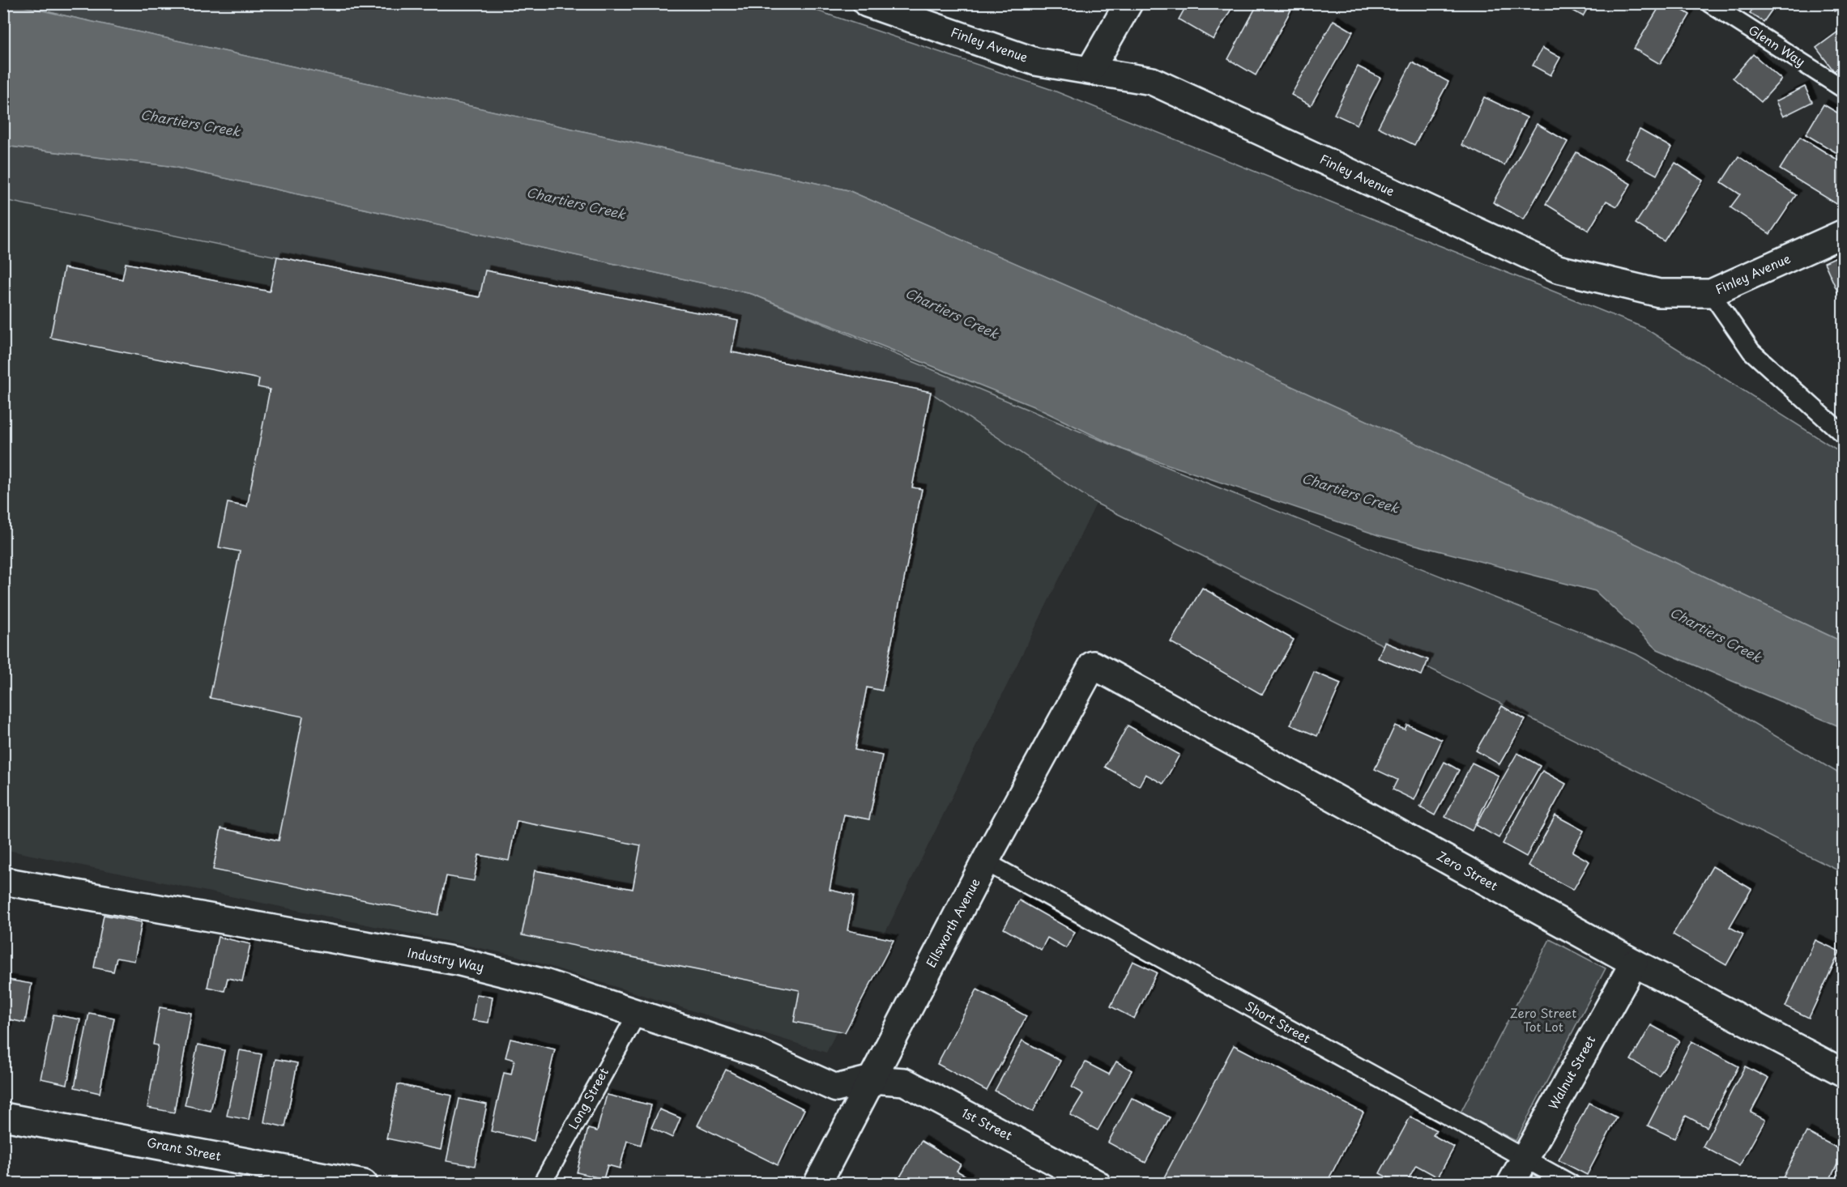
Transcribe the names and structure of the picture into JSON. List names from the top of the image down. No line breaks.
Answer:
{"streets":{"street":["Finley Avenue","Zero Street","Ellsworth Avenue","Industry Way","Walnut Street","1st Street","Grant Street"],"lane":["Glenn Way","Short Street","Long Street"]},"crossings":[["Zero Street","Ellsworth Avenue"],["Zero Street","Walnut Street"],["Ellsworth Avenue","Industry Way"],["Ellsworth Avenue","Short Street"],["Ellsworth Avenue","1st Street"],["Industry Way","Long Street"],["Industry Way","1st Street"],["Short Street","Walnut Street"]],"water":["Chartiers Creek"],"parks":["Zero Street Tot Lot"]}
